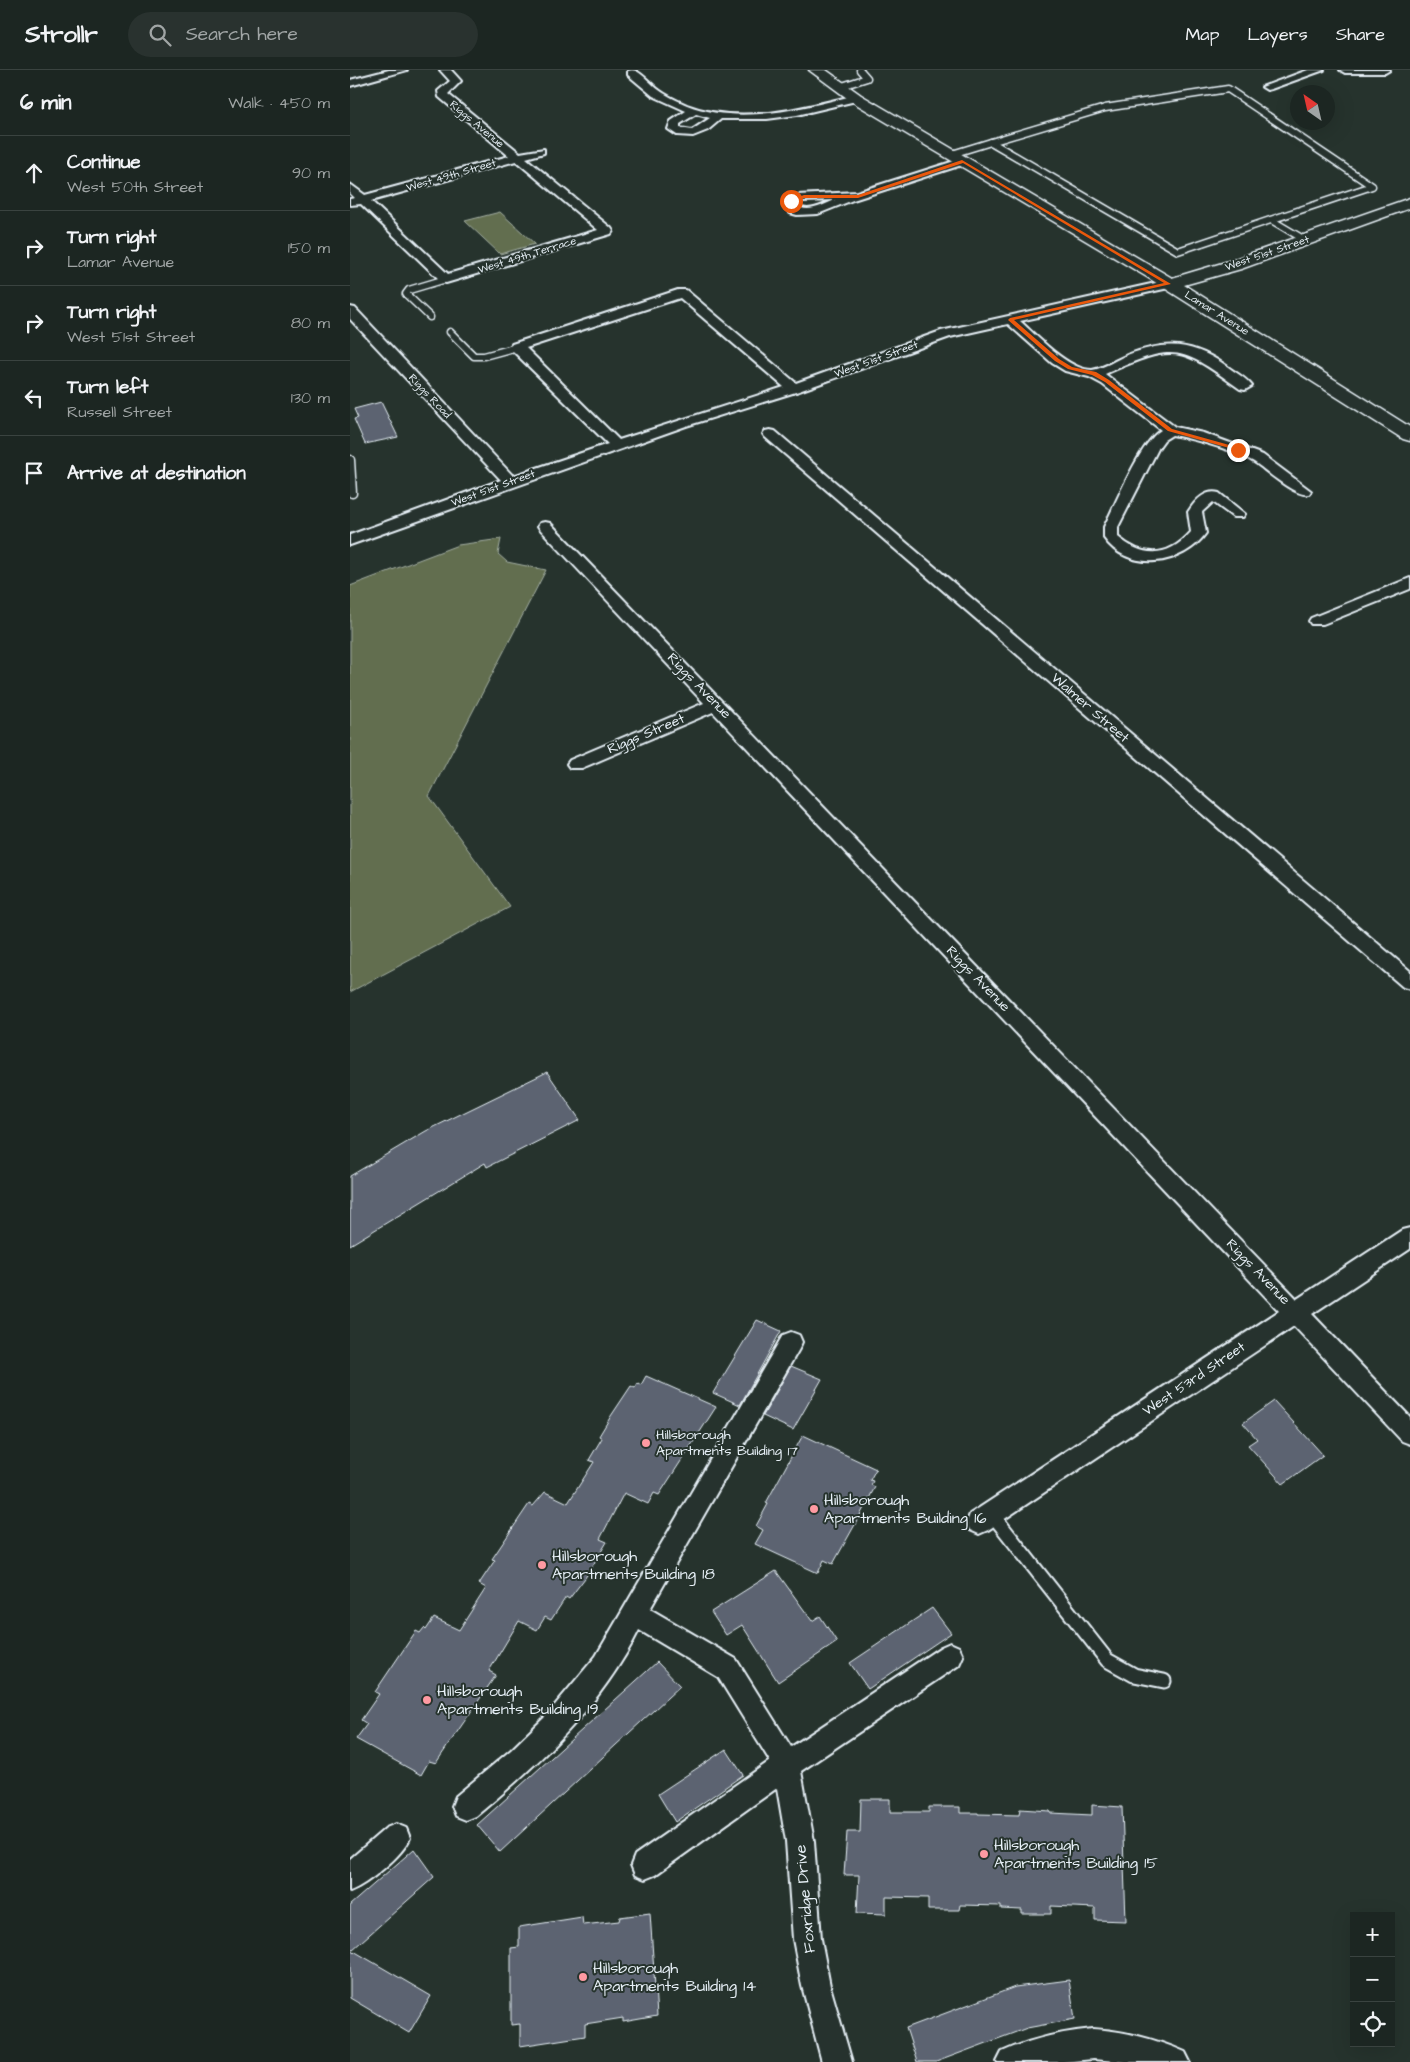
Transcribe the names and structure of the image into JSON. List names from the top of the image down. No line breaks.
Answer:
{"streets":{"street":["Riggs Avenue","West 49th Street","West 51st Street","West 49th Terrace","Lamar Avenue","Riggs Road","Walmer Street","Riggs Street","West 53rd Street","Foxridge Drive"]},"crossings":[["Riggs Avenue","West 49th Street"],["Riggs Avenue","West 49th Terrace"],["Riggs Avenue","Riggs Street"],["Riggs Avenue","West 53rd Street"],["West 49th Street","West 49th Terrace"],["West 51st Street","Lamar Avenue"],["West 51st Street","Riggs Road"]],"places":["Hillsborough Apartments Building 17","Hillsborough Apartments Building 16","Hillsborough Apartments Building 18","Hillsborough Apartments Building 19","Hillsborough Apartments Building 15","Hillsborough Apartments Building 14"],"north":"top left","page":{"header":"Strollr","search":"Search here","nav":["Map","Layers","Share"],"heading":["6 min","Walk · 450 m"],"list":[["Continue","West 50th Street","90 m"],["Turn right","Lamar Avenue","150 m"],["Turn right","West 51st Street","80 m"],["Turn left","Russell Street","130 m"],"Arrive at destination"],"map_buttons":["+","−"]}}
